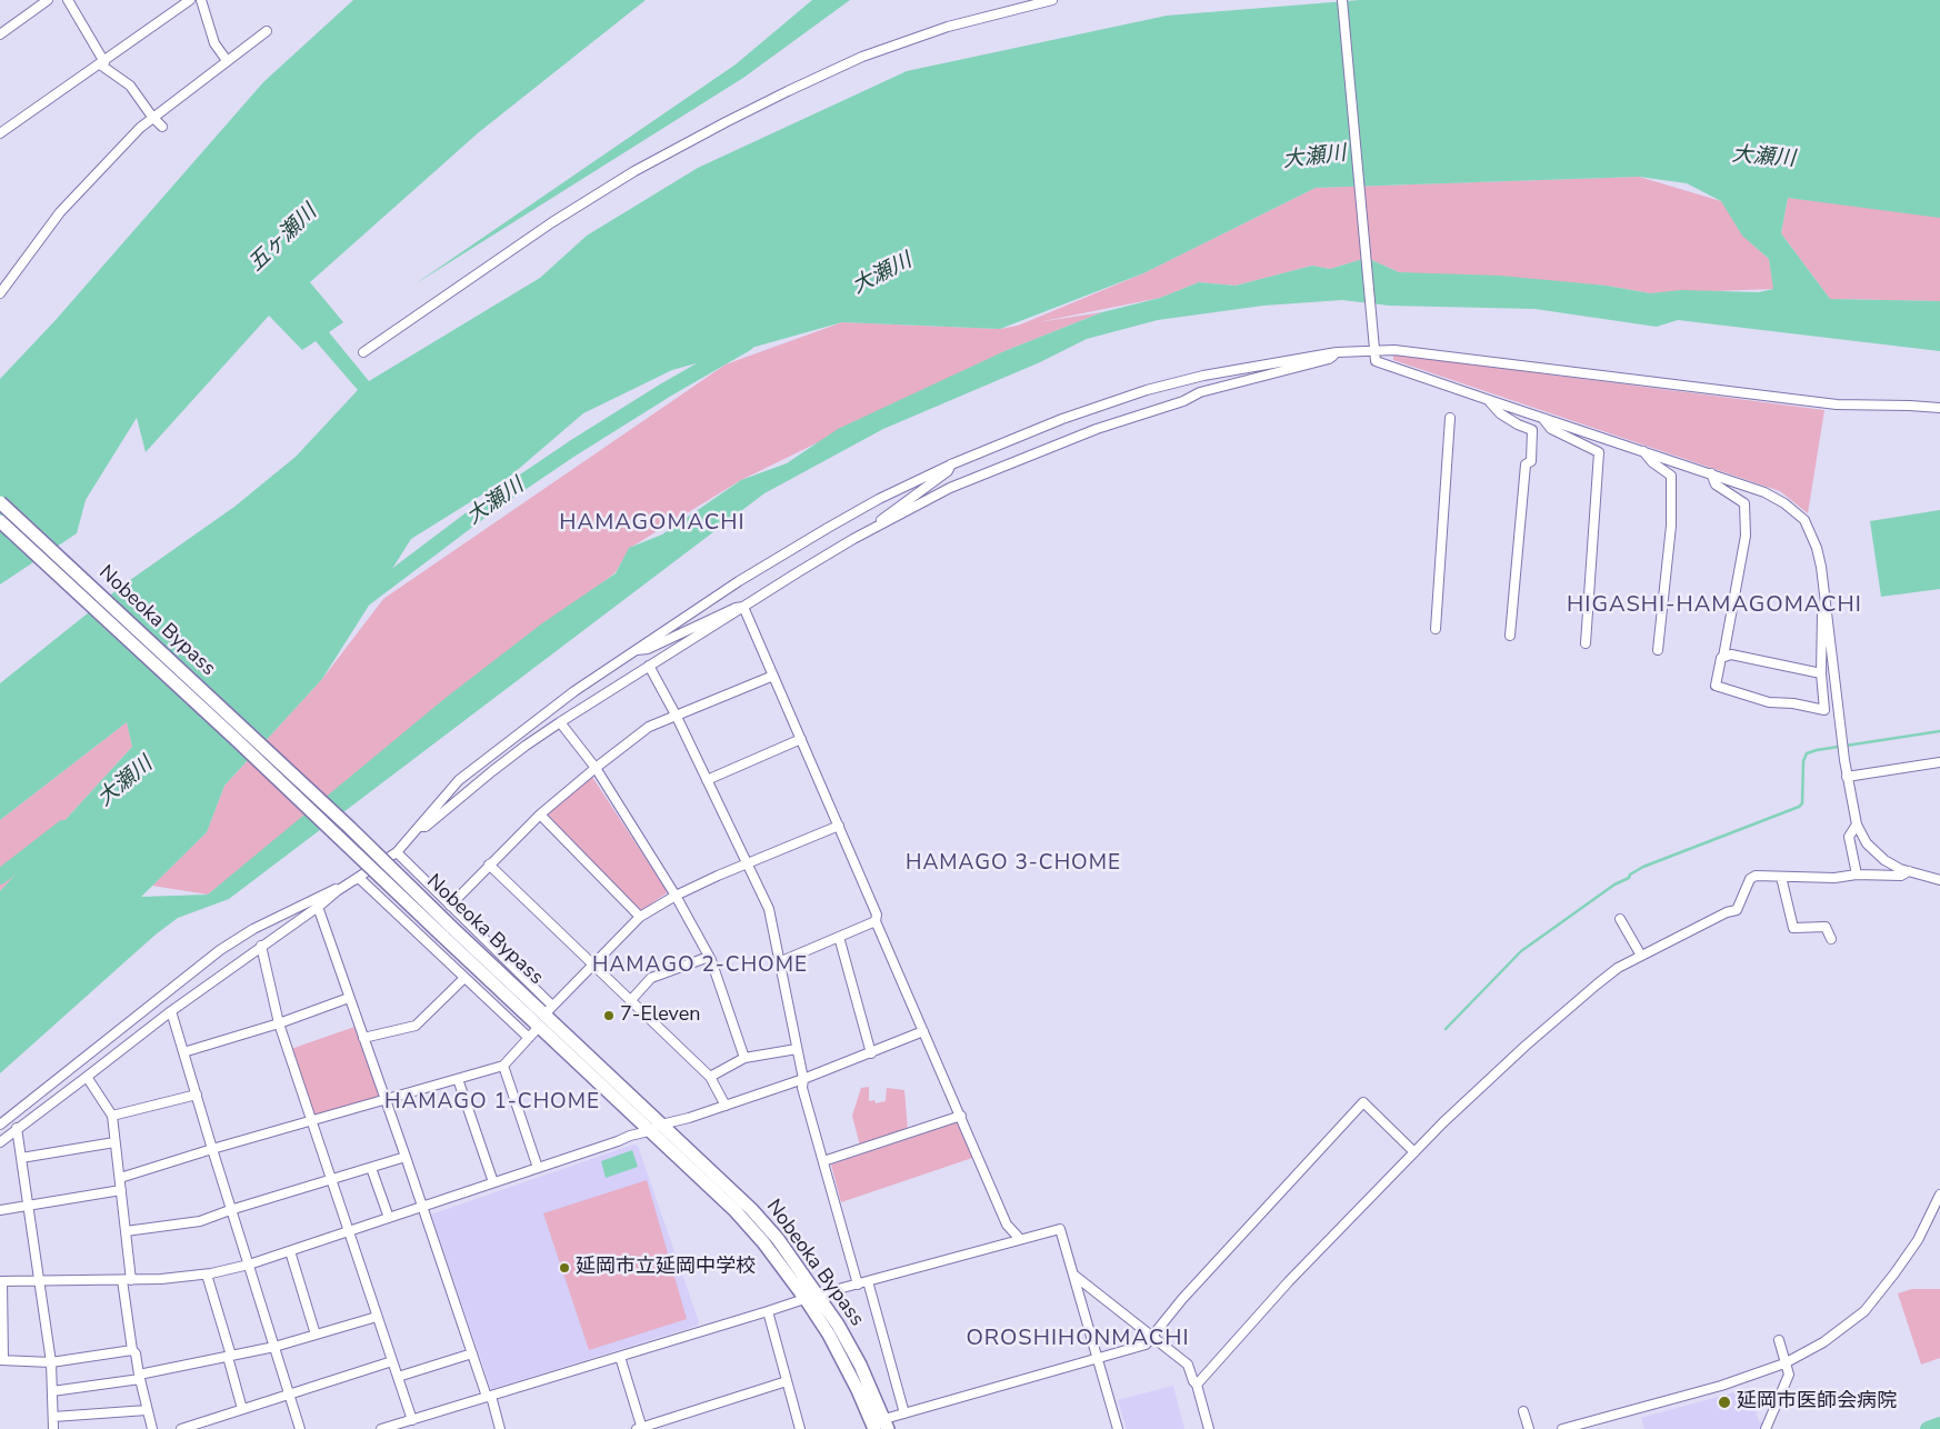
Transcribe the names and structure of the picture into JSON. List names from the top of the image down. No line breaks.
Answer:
{"streets":{"highway":["Nobeoka Bypass"]},"districts":["HAMAGOMACHI","HIGASHI-HAMAGOMACHI","HAMAGO 3-CHOME","HAMAGO 2-CHOME","HAMAGO 1-CHOME","OROSHIHONMACHI"],"water":["大瀬川","五ヶ瀬川"],"places":["7-Eleven","延岡市立延岡中学校","延岡市医師会病院"]}
